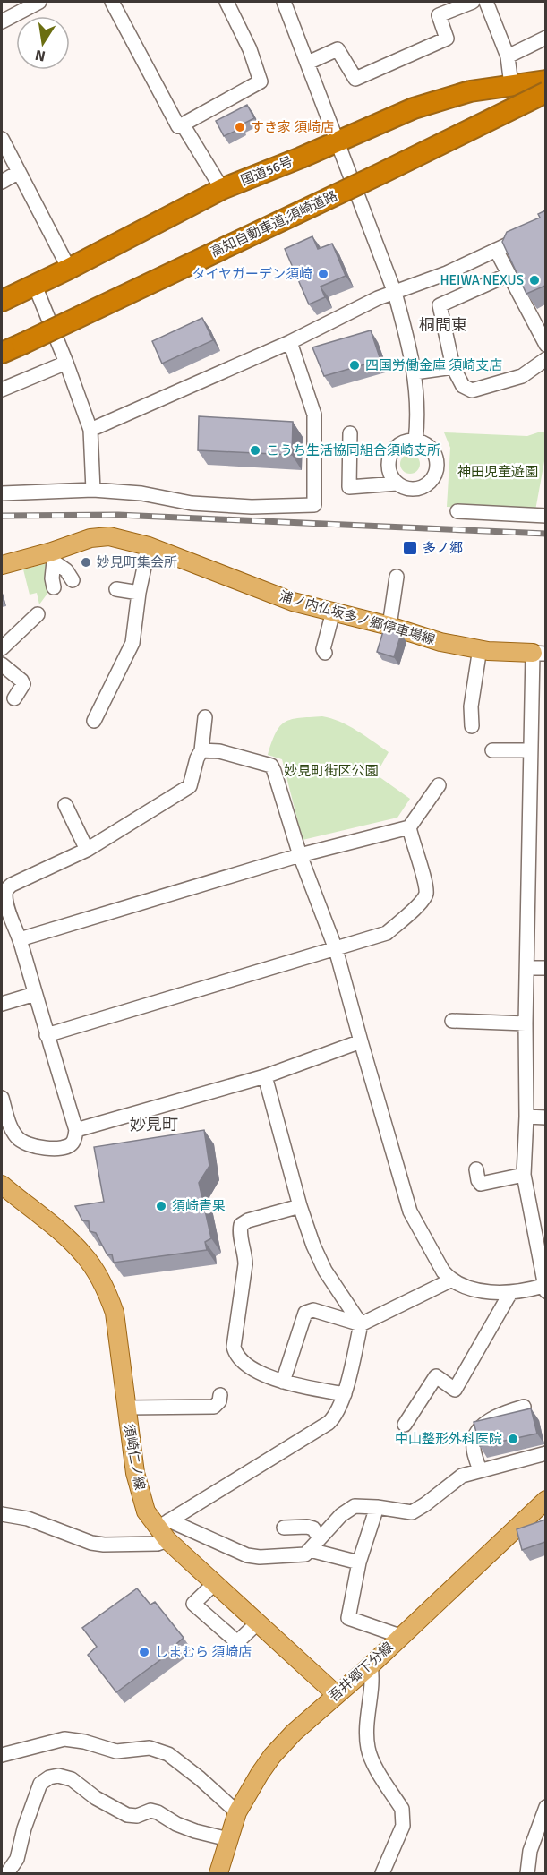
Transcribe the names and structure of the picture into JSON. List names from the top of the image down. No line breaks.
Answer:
{"streets":{"highway":["国道56号","高知自動車道;須崎道路"],"main road":["浦ノ内仏坂多ノ郷停車場線","須崎仁ノ線","吾井郷下分線"]},"crossings":[["須崎仁ノ線","吾井郷下分線"]],"districts":["桐間東","妙見町"],"parks":["神田児童遊園","妙見町街区公園"],"places":{"other":["すき家 須崎店","タイヤガーデン須崎","HEIWA NEXUS","四国労働金庫 須崎支店","こうち生活協同組合須崎支所","妙見町集会所","須崎青果","中山整形外科医院","しまむら 須崎店"],"transit":["多ノ郷"]},"north":"bottom"}
